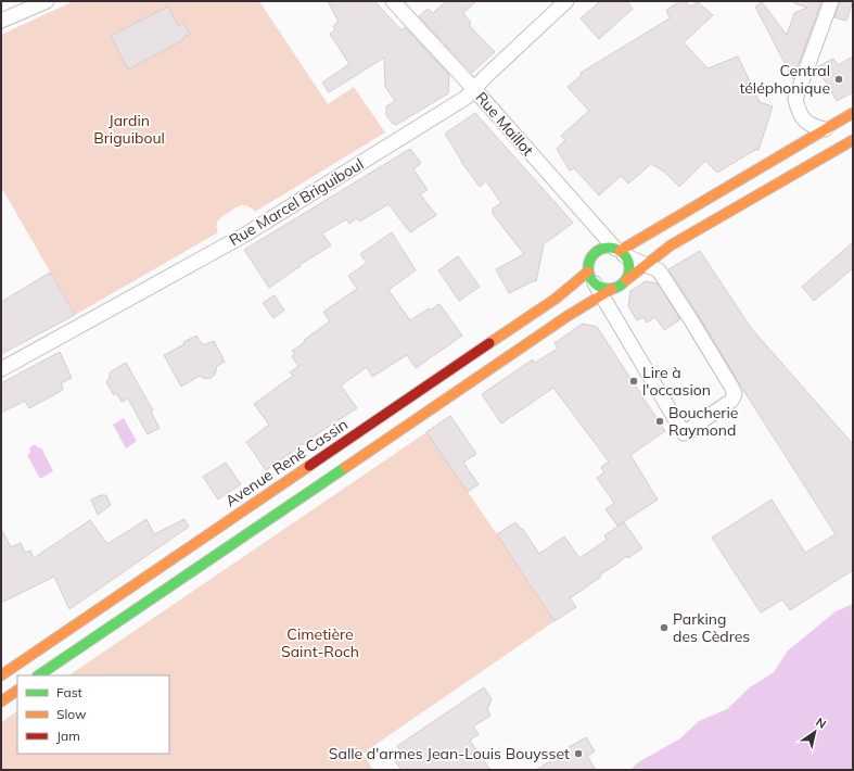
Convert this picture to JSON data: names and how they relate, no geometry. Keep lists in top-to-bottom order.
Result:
{
  "streets": {
    "main road": ["Avenue René Cassin"],
    "street": ["Rue Maillot", "Rue Marcel Briguiboul"]
  },
  "crossings": [
    ["Rue Maillot", "Rue Marcel Briguiboul"],
    ["Rue Maillot", "Avenue René Cassin"]
  ],
  "parks": ["Jardin Briguiboul", "Cimetière Saint-Roch"],
  "places": [
    "Central téléphonique",
    "Lire à l'occasion",
    "Boucherie Raymond",
    "Parking des Cèdres",
    "Salle d'armes Jean-Louis Bouysset"
  ],
  "legend": ["Fast", "Slow", "Jam"],
  "north": "top right"
}
